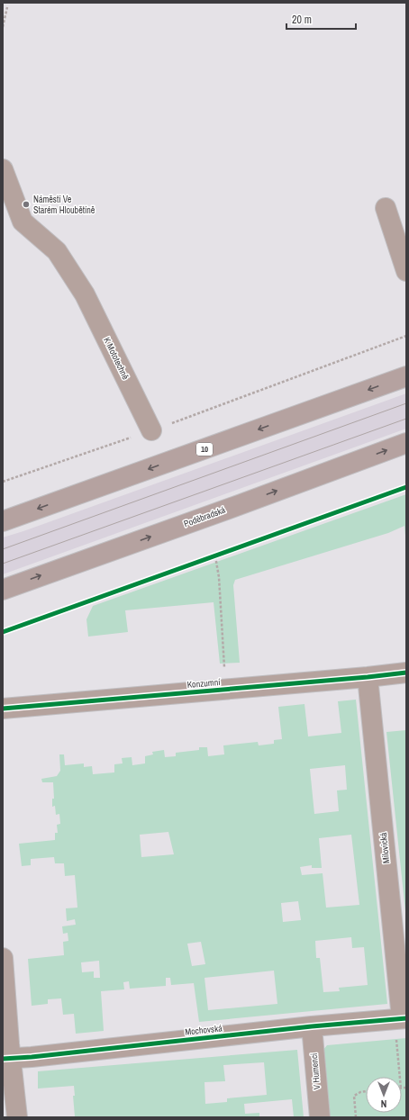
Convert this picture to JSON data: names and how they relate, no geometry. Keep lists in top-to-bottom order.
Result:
{
  "streets": {
    "main road": ["10", "Poděbradská"],
    "street": [
      "K Mototechně",
      "Konzumní",
      "Milovická",
      "Mochovská",
      "V Humenci"
    ]
  },
  "crossings": [
    ["Konzumní", "Milovická"],
    ["Milovická", "Mochovská"],
    ["Mochovská", "V Humenci"]
  ],
  "places": ["Náměstí Ve Starém Hloubětíně"],
  "scale_bar": "20 m",
  "north": "bottom"
}
